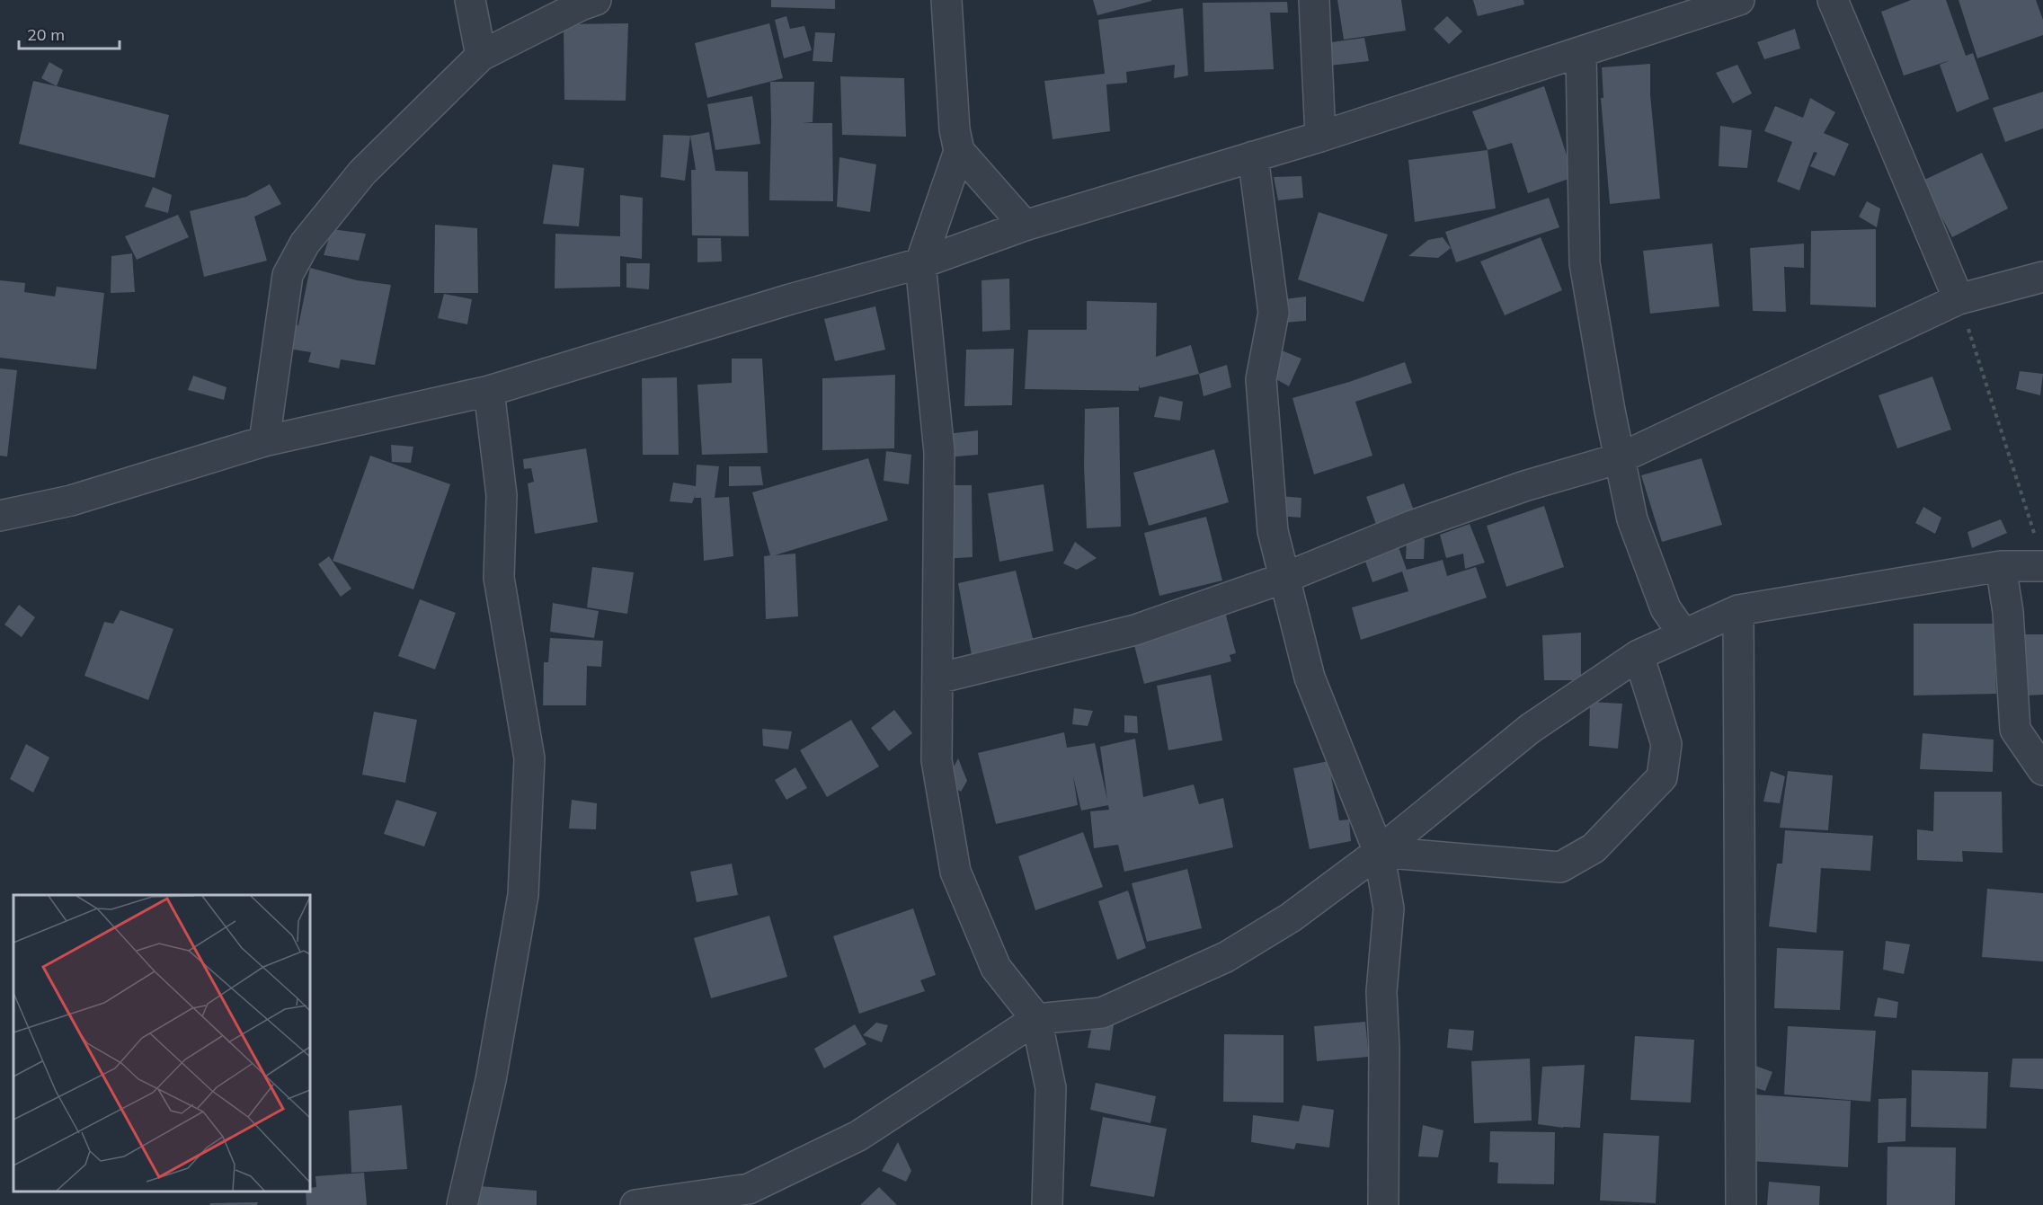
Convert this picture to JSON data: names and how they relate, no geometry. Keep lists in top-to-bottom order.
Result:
{
  "scale_bar": "20 m"
}
